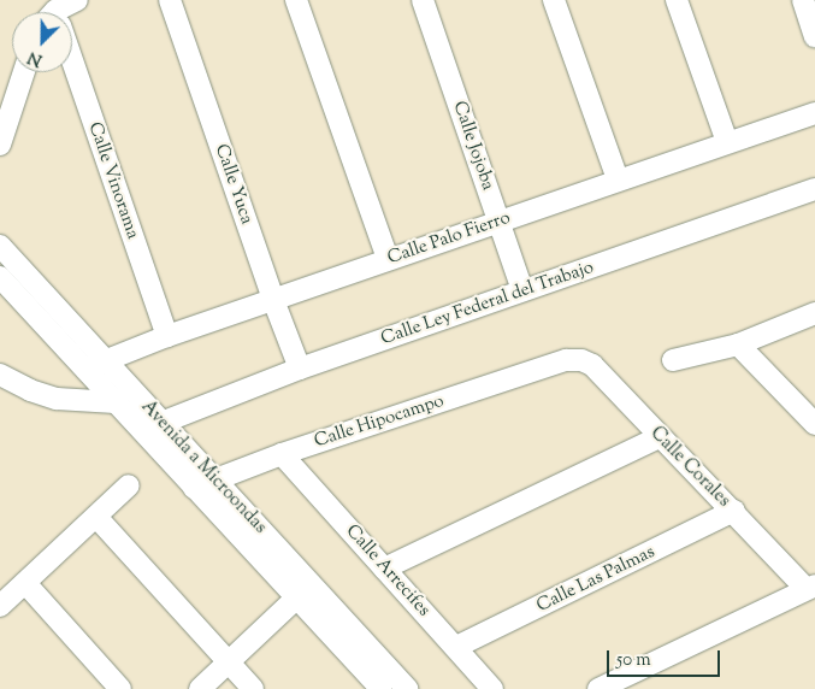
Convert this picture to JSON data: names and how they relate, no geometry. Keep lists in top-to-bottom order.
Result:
{
  "streets": {
    "street": [
      "Calle Jojoba",
      "Calle Vinorama",
      "Calle Yuca",
      "Calle Palo Fierro",
      "Calle Ley Federal del Trabajo",
      "Calle Hipocampo",
      "Avenida a Microondas",
      "Calle Corales",
      "Calle Arrecifes",
      "Calle Las Palmas"
    ]
  },
  "crossings": [
    ["Calle Jojoba", "Calle Palo Fierro"],
    ["Calle Jojoba", "Calle Ley Federal del Trabajo"],
    ["Calle Vinorama", "Calle Palo Fierro"],
    ["Calle Yuca", "Calle Palo Fierro"],
    ["Calle Yuca", "Calle Ley Federal del Trabajo"],
    ["Calle Palo Fierro", "Avenida a Microondas"],
    ["Calle Ley Federal del Trabajo", "Avenida a Microondas"],
    ["Calle Hipocampo", "Avenida a Microondas"],
    ["Calle Hipocampo", "Calle Corales"],
    ["Calle Hipocampo", "Calle Arrecifes"],
    ["Calle Corales", "Calle Las Palmas"],
    ["Calle Arrecifes", "Calle Las Palmas"]
  ],
  "scale_bar": "50 m",
  "north": "bottom left"
}
